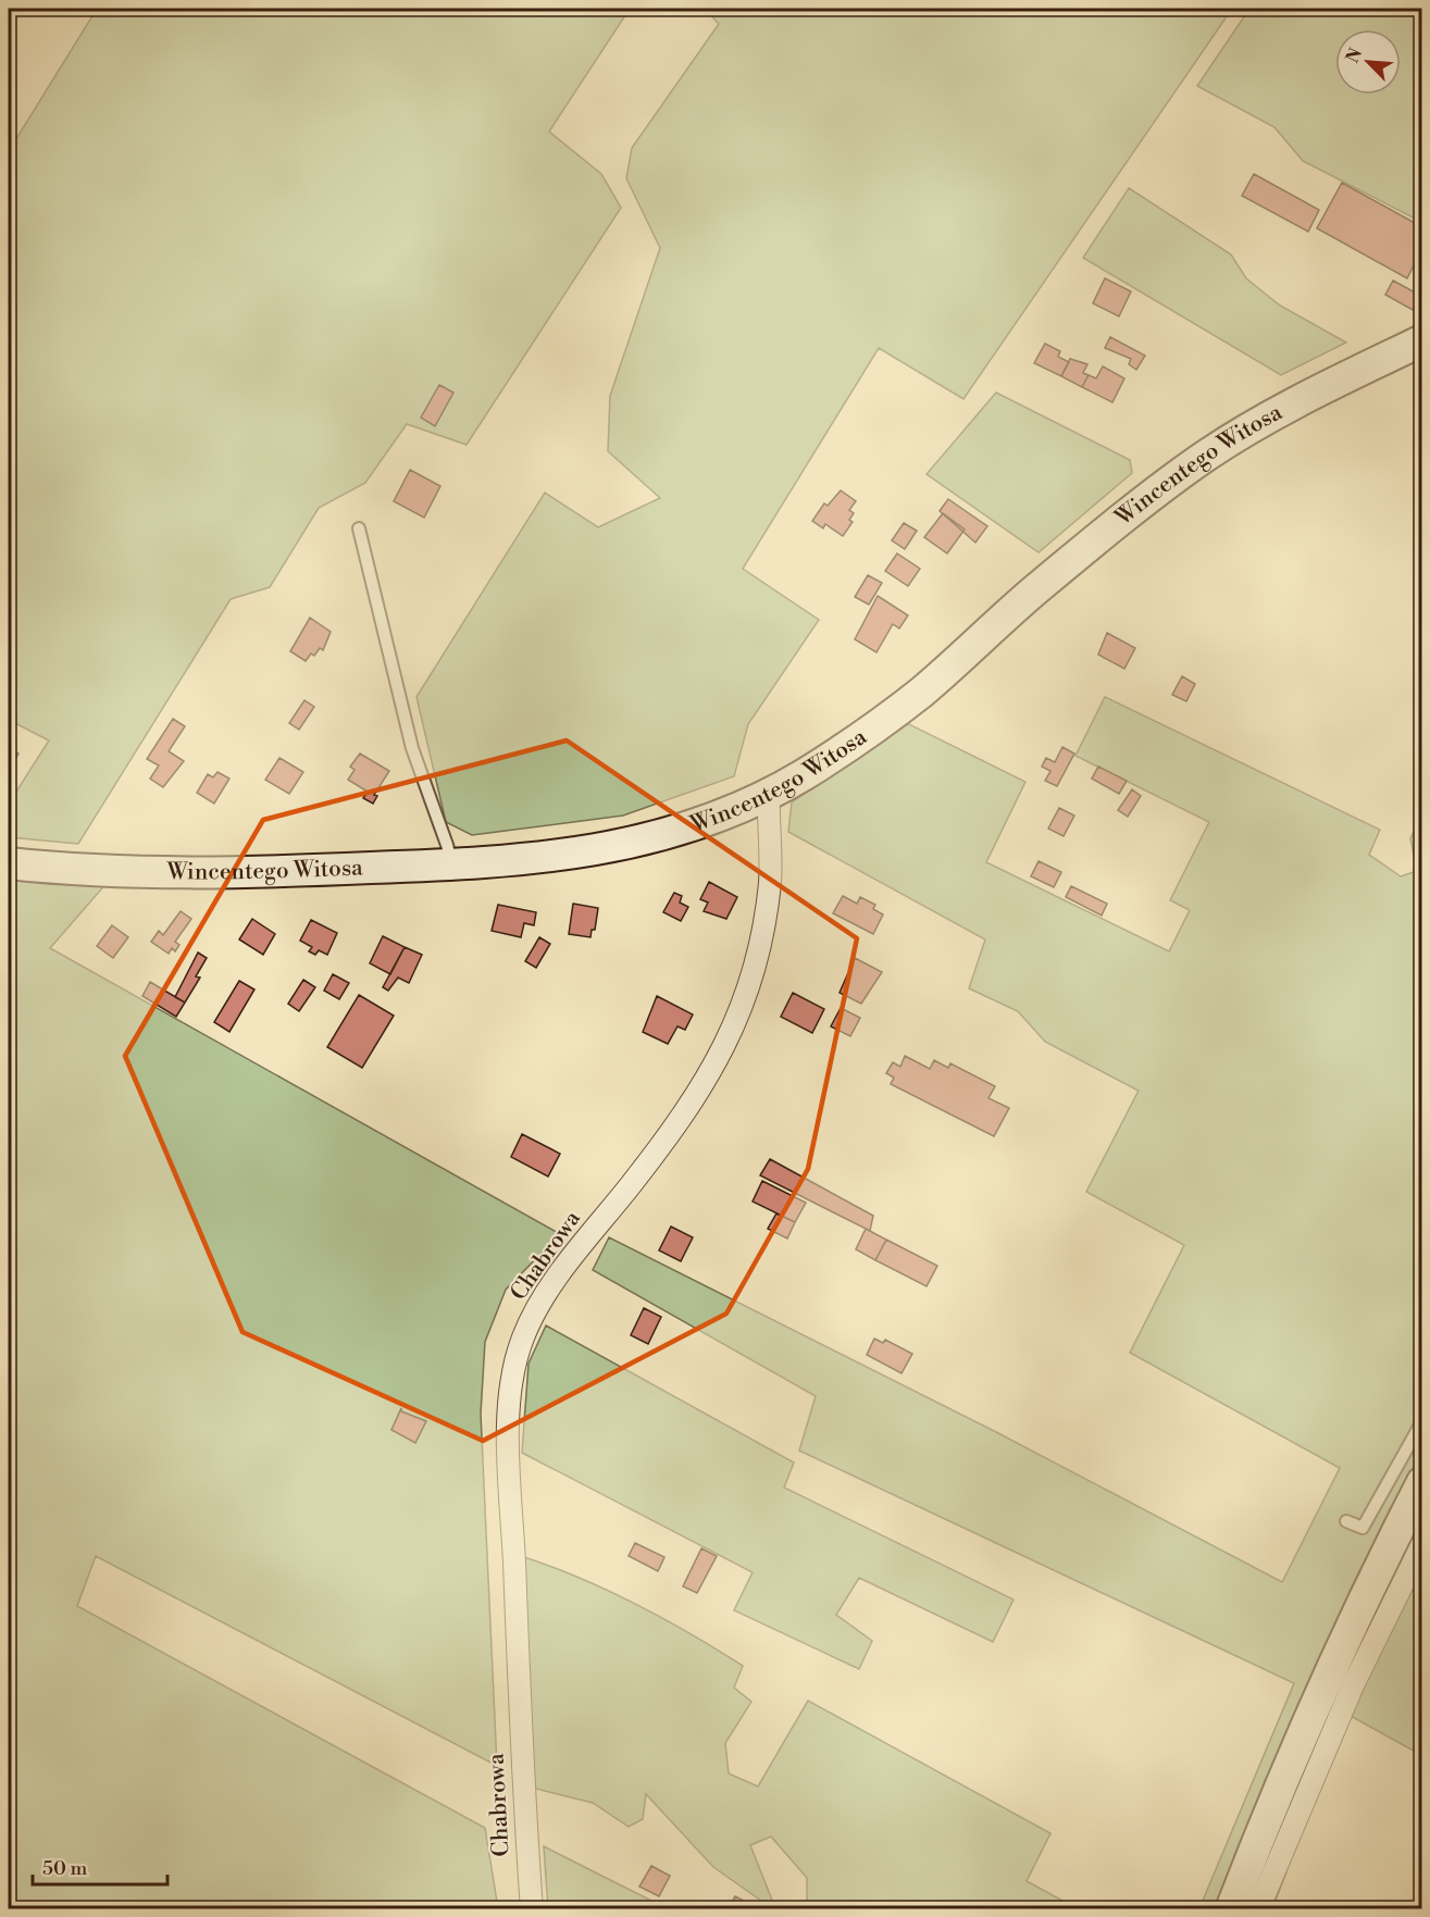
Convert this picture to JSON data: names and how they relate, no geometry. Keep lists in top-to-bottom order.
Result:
{
  "streets": {
    "main road": ["Wincentego Witosa"],
    "street": ["Chabrowa"]
  },
  "crossings": [
    ["Wincentego Witosa", "Chabrowa"]
  ],
  "scale_bar": "50 m",
  "north": "top left"
}
